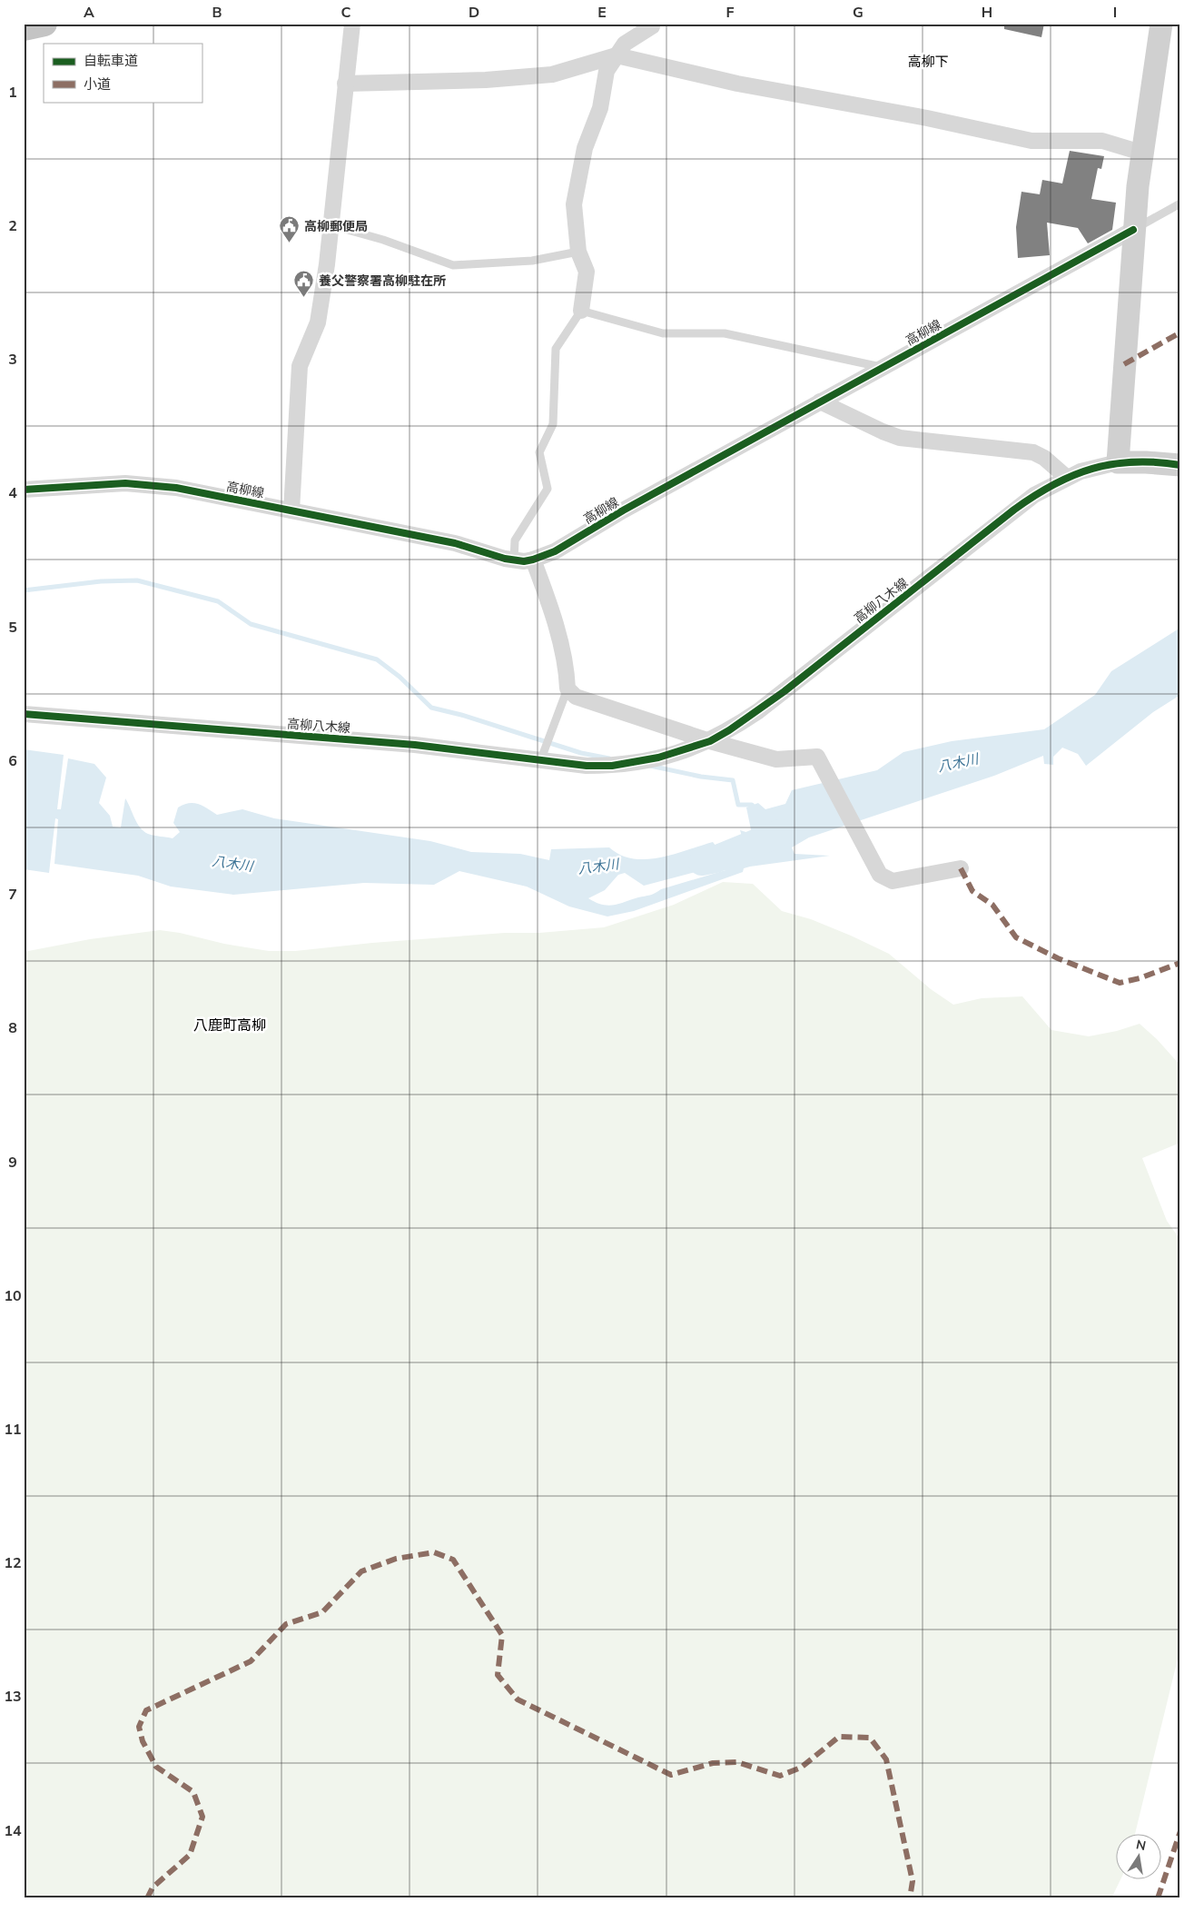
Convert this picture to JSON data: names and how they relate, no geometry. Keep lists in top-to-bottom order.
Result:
{
  "streets": {
    "street": ["高柳線", "高柳八木線"]
  },
  "districts": ["高柳下", "八鹿町高柳"],
  "water": ["八木川"],
  "places": {
    "public building": ["高柳郵便局", "養父警察署高柳駐在所"]
  },
  "legend": ["自転車道", "小道"],
  "north": "top",
  "grid": {
    "columns": [
      "A",
      "B",
      "C",
      "D",
      "E",
      "F",
      "G",
      "H",
      "I"
    ],
    "rows": [
      "1",
      "2",
      "3",
      "4",
      "5",
      "6",
      "7",
      "8",
      "9",
      "10",
      "11",
      "12",
      "13",
      "14"
    ]
  }
}
